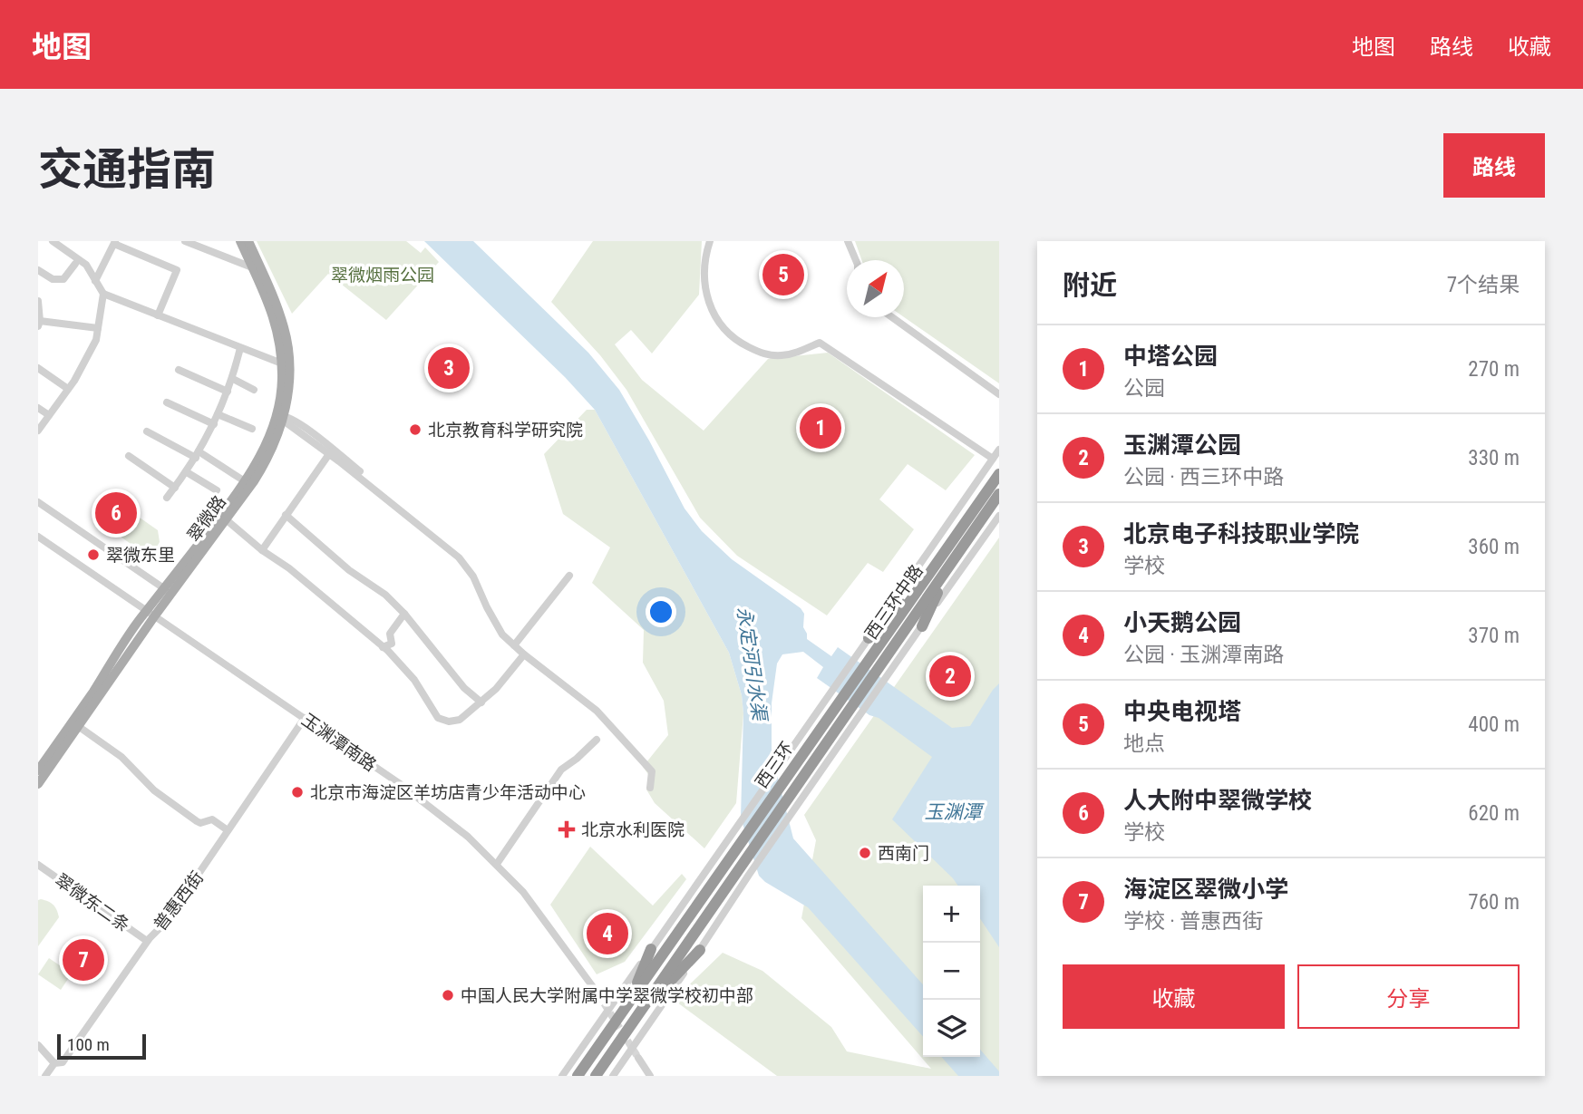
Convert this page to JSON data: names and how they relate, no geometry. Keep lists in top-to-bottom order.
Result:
{
  "streets": {
    "highway": ["西三环"],
    "main road": ["翠微路"],
    "street": [
      "西三环中路",
      "玉渊潭南路",
      "普惠西街",
      "翠微东二条"
    ]
  },
  "crossings": [
    ["翠微路", "玉渊潭南路"],
    ["西三环中路", "西三环"],
    ["玉渊潭南路", "普惠西街"],
    ["普惠西街", "翠微东二条"]
  ],
  "water": ["永定河引水渠", "玉渊潭"],
  "parks": ["翠微烟雨公园"],
  "places": {
    "other": [
      "北京教育科学研究院",
      "翠微东里",
      "北京市海淀区羊坊店青少年活动中心",
      "西南门",
      "中国人民大学附属中学翠微学校初中部"
    ],
    "health": ["北京水利医院"]
  },
  "scale_bar": "100 m",
  "north": "top right",
  "page": {
    "header": "地图",
    "nav": ["地图", "路线", "收藏"],
    "title": "交通指南",
    "buttons": [
      "路线",
      ["收藏", "分享"]
    ],
    "heading": ["附近", "7个结果"],
    "pins": [
      "5",
      "3",
      "1",
      "6",
      "2",
      "4",
      "7"
    ],
    "list": [
      {
        "mark": "1",
        "name": "中塔公园",
        "note": "公园",
        "value": "270 m"
      },
      {
        "mark": "2",
        "name": "玉渊潭公园",
        "note": "公园 · 西三环中路",
        "value": "330 m"
      },
      {
        "mark": "3",
        "name": "北京电子科技职业学院",
        "note": "学校",
        "value": "360 m"
      },
      {
        "mark": "4",
        "name": "小天鹅公园",
        "note": "公园 · 玉渊潭南路",
        "value": "370 m"
      },
      {
        "mark": "5",
        "name": "中央电视塔",
        "note": "地点",
        "value": "400 m"
      },
      {
        "mark": "6",
        "name": "人大附中翠微学校",
        "note": "学校",
        "value": "620 m"
      },
      {
        "mark": "7",
        "name": "海淀区翠微小学",
        "note": "学校 · 普惠西街",
        "value": "760 m"
      }
    ],
    "map_buttons": ["+", "−"],
    "scale": "100 m"
  }
}
